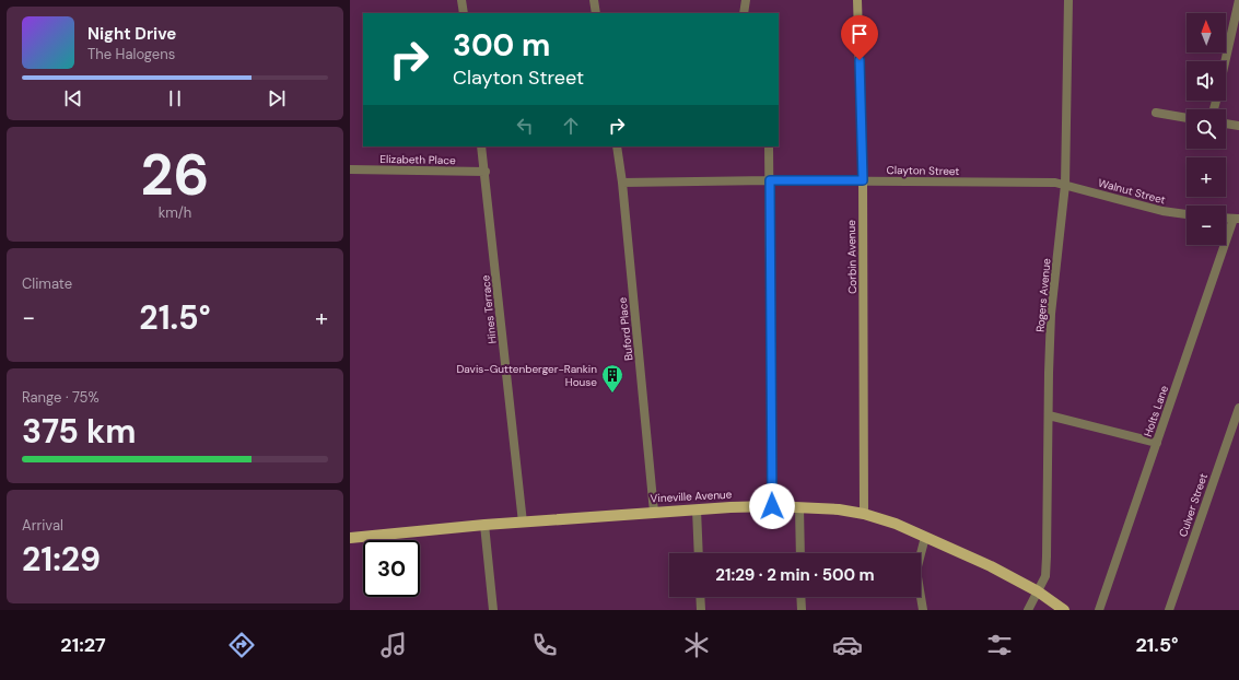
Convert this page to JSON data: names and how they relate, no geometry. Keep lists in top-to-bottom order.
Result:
{
  "streets": {
    "main road": ["Vineville Avenue"],
    "street": [
      "Elizabeth Place",
      "Clayton Street",
      "Walnut Street",
      "Corbin Avenue",
      "Rogers Avenue",
      "Hines Terrace",
      "Buford Place",
      "Holts Lane",
      "Culver Street"
    ]
  },
  "crossings": [
    ["Elizabeth Place", "Hines Terrace"],
    ["Clayton Street", "Walnut Street"],
    ["Clayton Street", "Corbin Avenue"],
    ["Clayton Street", "Rogers Avenue"],
    ["Clayton Street", "Buford Place"],
    ["Walnut Street", "Rogers Avenue"],
    ["Corbin Avenue", "Vineville Avenue"],
    ["Rogers Avenue", "Vineville Avenue"],
    ["Hines Terrace", "Vineville Avenue"],
    ["Buford Place", "Vineville Avenue"]
  ],
  "places": {
    "building": ["Davis-Guttenberger-Rankin House"]
  },
  "north": "top",
  "page": {
    "map_buttons": ["+", "−"],
    "turn": ["300 m", "Clayton Street"],
    "song": ["Night Drive", "The Halogens"],
    "tile": [
      ["26", "km/h"],
      "Climate",
      ["Range · 75%", "375 km"],
      ["Arrival", "21:29"]
    ],
    "heat": ["−", "21.5°", "+"],
    "limit": "30",
    "trip": "21:29 · 2 min · 500 m",
    "tabs": ["21:27", "21.5°"]
  }
}
